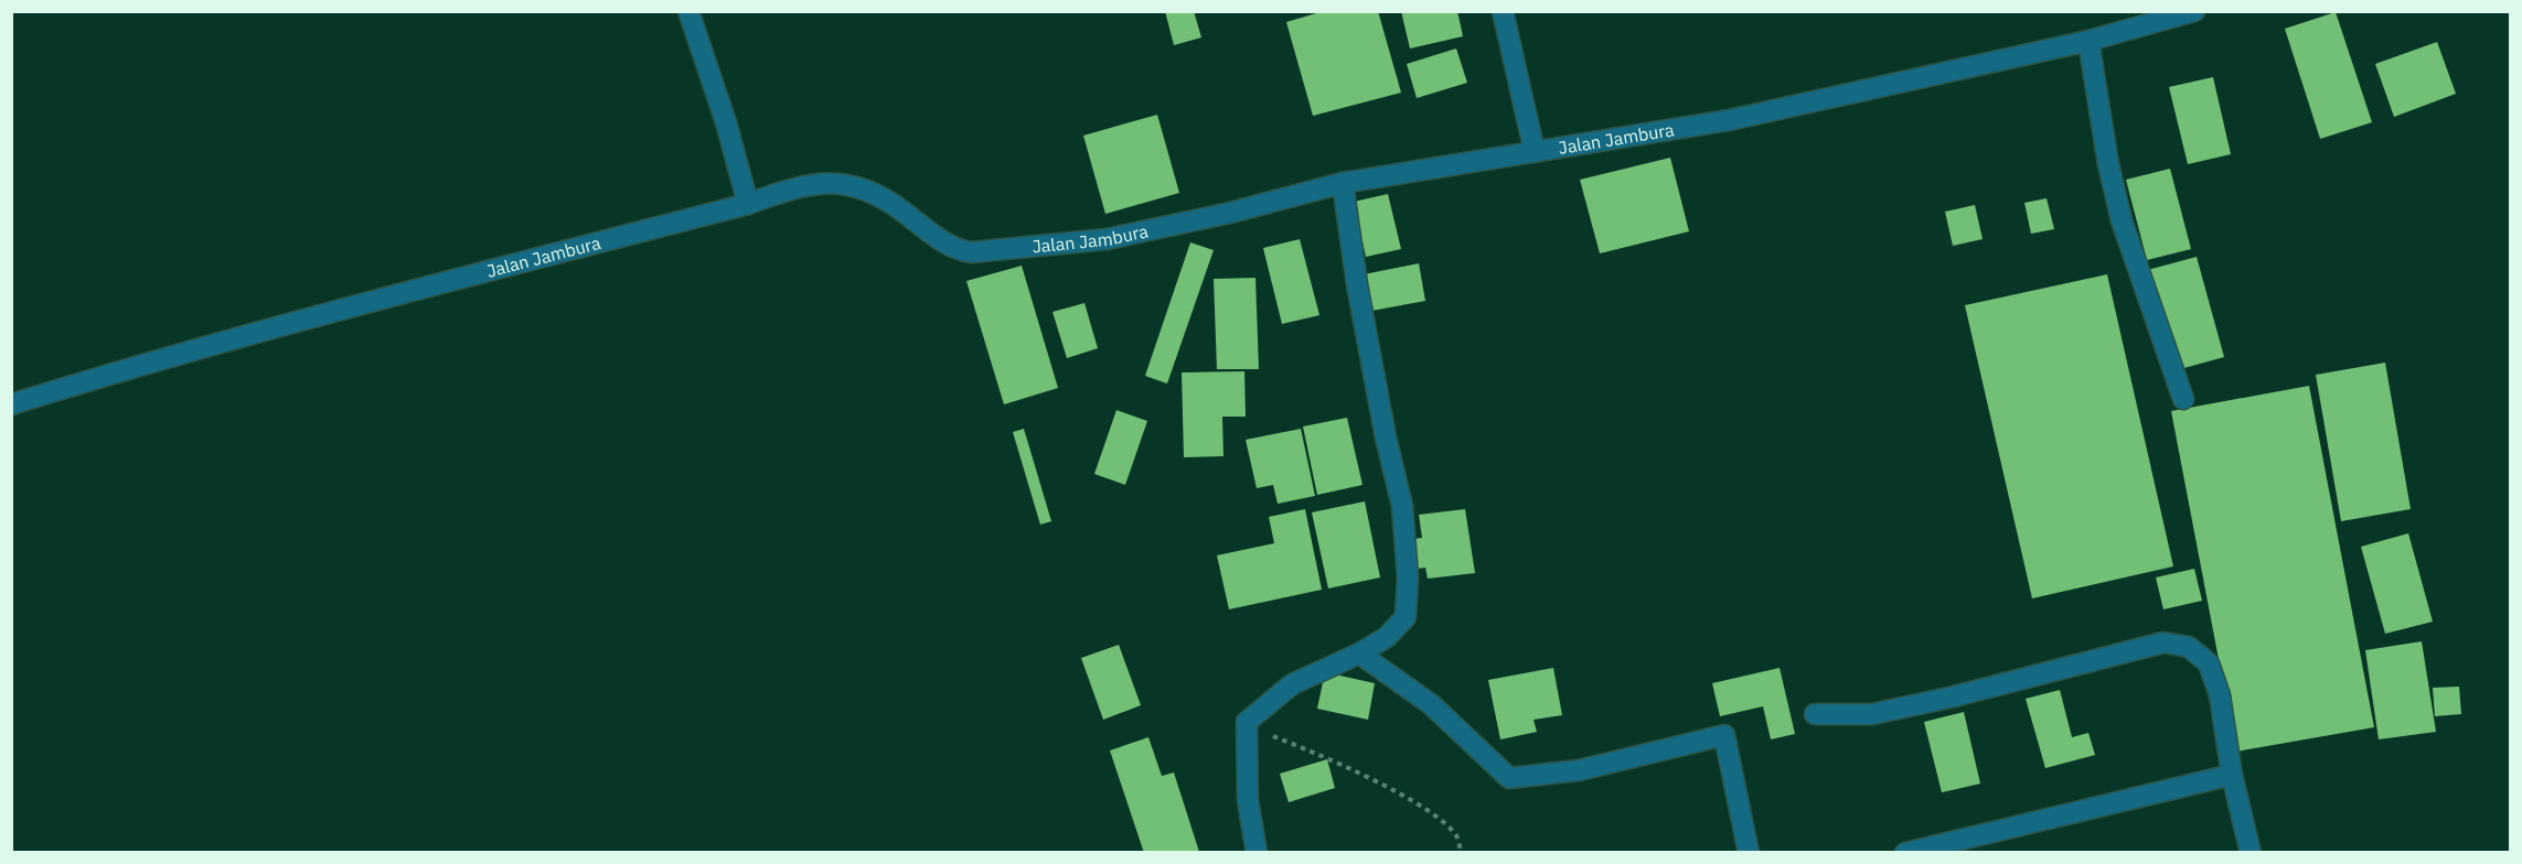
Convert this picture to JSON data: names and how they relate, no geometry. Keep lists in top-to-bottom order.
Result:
{
  "streets": {
    "street": ["Jalan Jambura"]
  }
}
